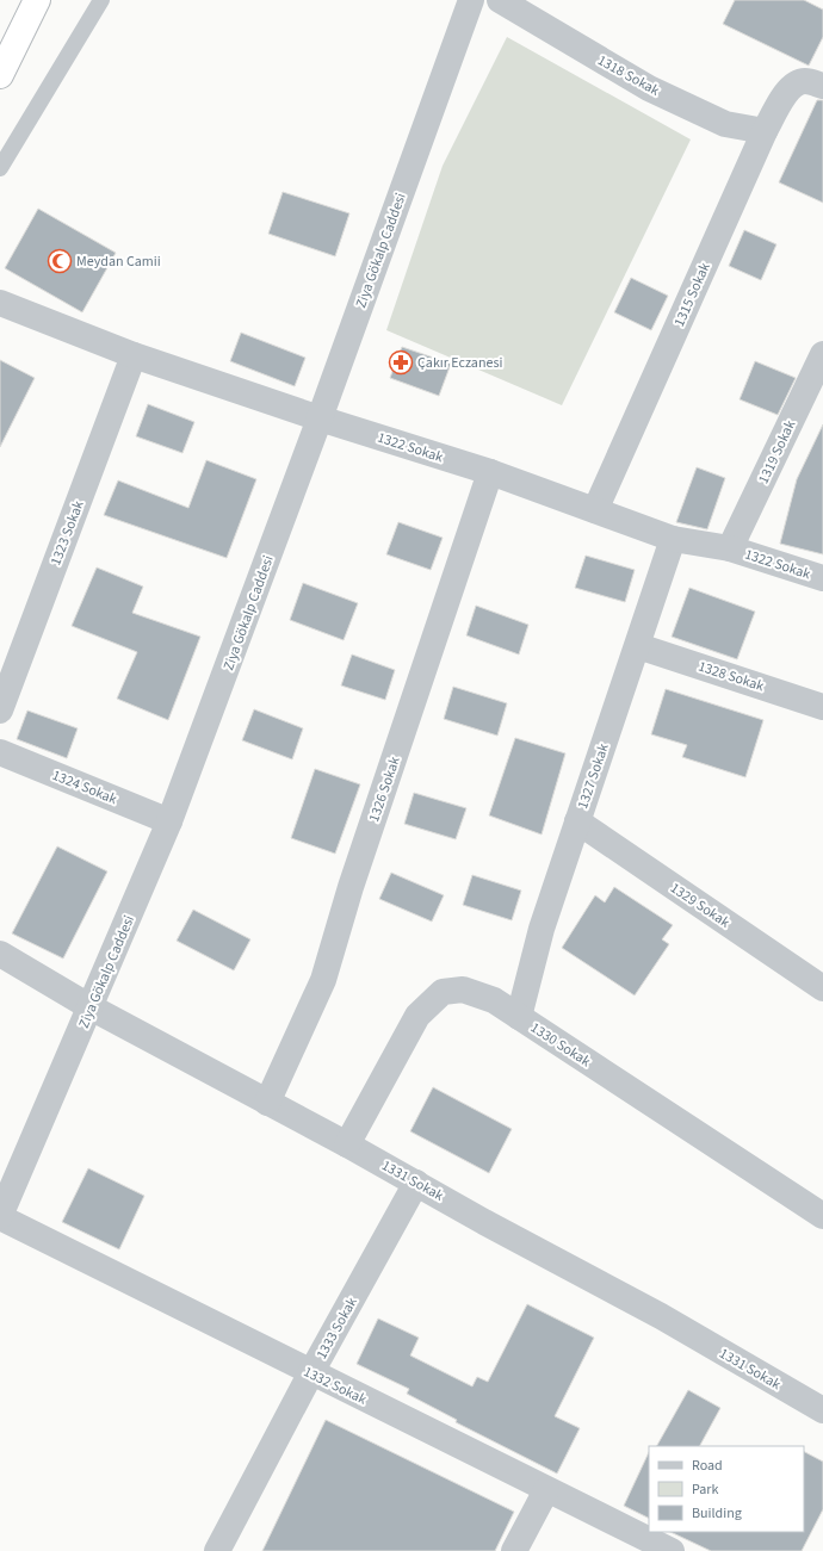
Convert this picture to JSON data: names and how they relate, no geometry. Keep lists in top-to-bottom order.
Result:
{
  "streets": {
    "street": [
      "1318 Sokak",
      "Ziya Gökalp Caddesi",
      "1315 Sokak",
      "1322 Sokak",
      "1319 Sokak",
      "1323 Sokak",
      "1328 Sokak",
      "1327 Sokak",
      "1324 Sokak",
      "1326 Sokak",
      "1329 Sokak",
      "1330 Sokak",
      "1331 Sokak",
      "1333 Sokak",
      "1332 Sokak"
    ]
  },
  "crossings": [
    ["1318 Sokak", "1315 Sokak"],
    ["Ziya Gökalp Caddesi", "1322 Sokak"],
    ["Ziya Gökalp Caddesi", "1324 Sokak"],
    ["Ziya Gökalp Caddesi", "1331 Sokak"],
    ["Ziya Gökalp Caddesi", "1332 Sokak"],
    ["1315 Sokak", "1322 Sokak"],
    ["1322 Sokak", "1319 Sokak"],
    ["1322 Sokak", "1323 Sokak"],
    ["1322 Sokak", "1327 Sokak"],
    ["1322 Sokak", "1326 Sokak"],
    ["1328 Sokak", "1327 Sokak"],
    ["1327 Sokak", "1329 Sokak"],
    ["1327 Sokak", "1330 Sokak"],
    ["1326 Sokak", "1331 Sokak"],
    ["1330 Sokak", "1331 Sokak"],
    ["1331 Sokak", "1333 Sokak"],
    ["1333 Sokak", "1332 Sokak"]
  ],
  "places": {
    "mosque": ["Meydan Camii"],
    "pharmacy": ["Çakır Eczanesi"]
  },
  "legend": ["Road", "Park", "Building"]
}
